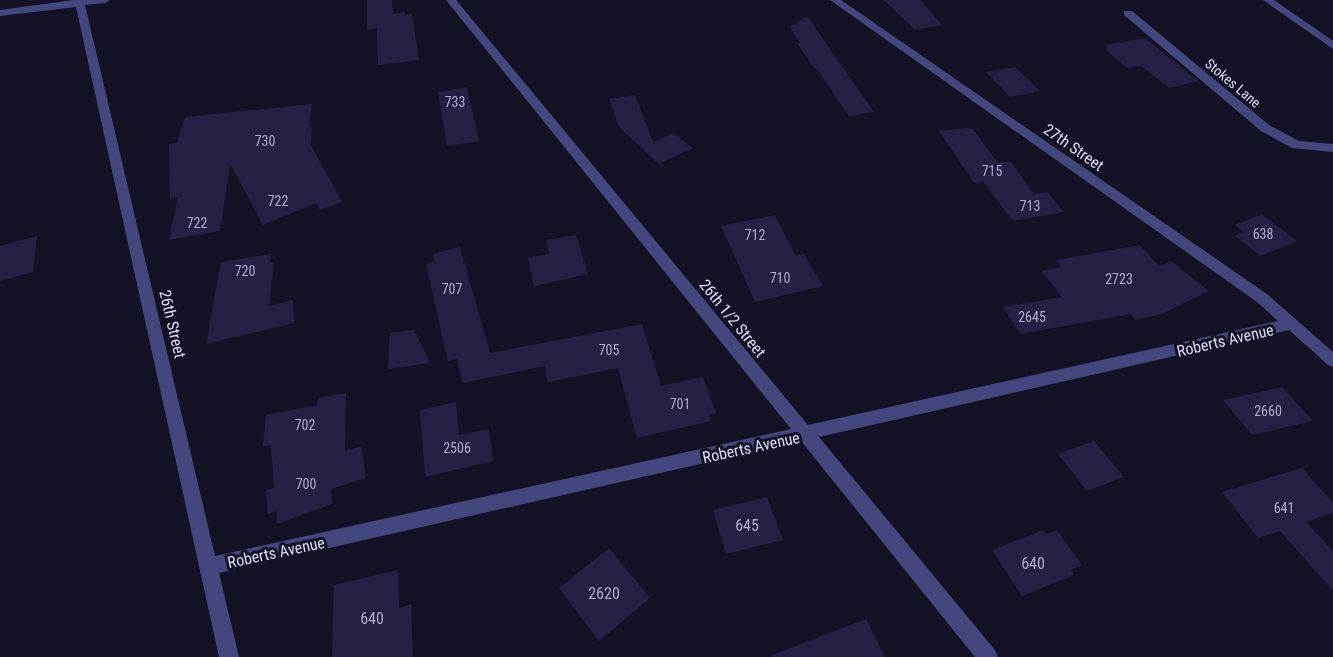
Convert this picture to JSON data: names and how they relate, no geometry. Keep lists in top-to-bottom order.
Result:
{
  "streets": {
    "street": [
      "Stokes Lane",
      "27th Street",
      "26th 1/2 Street",
      "26th Street",
      "Roberts Avenue"
    ]
  },
  "crossings": [
    ["27th Street", "Roberts Avenue"],
    ["26th 1/2 Street", "Roberts Avenue"],
    ["26th Street", "Roberts Avenue"]
  ],
  "house_numbers": [
    "733",
    "730",
    "715",
    "722",
    "713",
    "722",
    "638",
    "712",
    "720",
    "710",
    "2723",
    "707",
    "2645",
    "705",
    "701",
    "2660",
    "702",
    "2506",
    "700",
    "641",
    "645",
    "640",
    "2620",
    "640"
  ]
}
